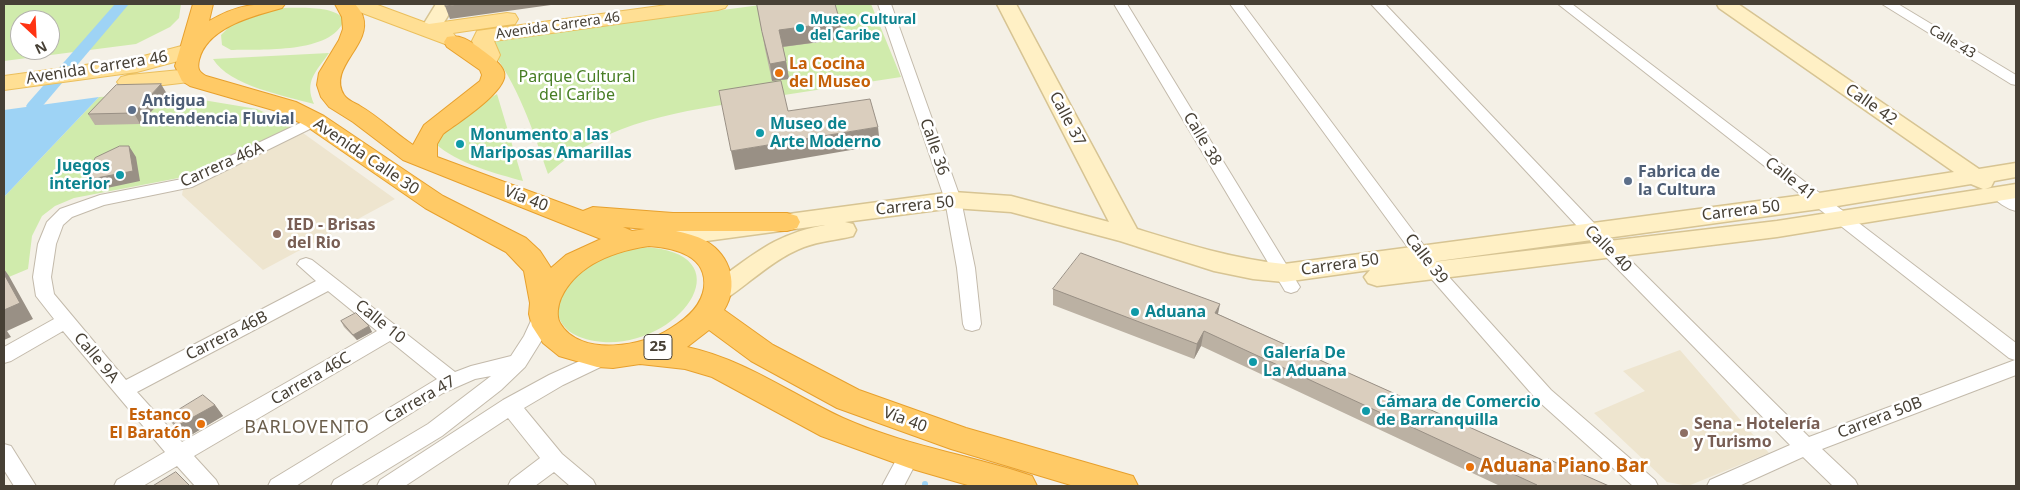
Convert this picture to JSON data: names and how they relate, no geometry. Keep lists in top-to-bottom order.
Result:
{
  "streets": {
    "highway": ["Avenida Calle 30", "Vía 40", "25"],
    "main road": ["Avenida Carrera 46"],
    "street": [
      "Calle 43",
      "Calle 42",
      "Calle 37",
      "Calle 38",
      "Calle 36",
      "Carrera 46A",
      "Calle 41",
      "Carrera 50",
      "Calle 40",
      "Calle 39",
      "Calle 10",
      "Carrera 46B",
      "Calle 9A",
      "Carrera 46C",
      "Carrera 47",
      "Carrera 50B"
    ]
  },
  "crossings": [
    ["Avenida Carrera 46", "Avenida Calle 30"],
    ["Calle 42", "Carrera 50"],
    ["Calle 37", "Carrera 50"],
    ["Calle 38", "Carrera 50"],
    ["Calle 36", "Carrera 50"],
    ["Avenida Calle 30", "Carrera 46A"],
    ["Avenida Calle 30", "Vía 40"],
    ["Avenida Calle 30", "Carrera 50"],
    ["Avenida Calle 30", "25"],
    ["Carrera 46A", "Calle 9A"],
    ["Calle 41", "Carrera 50"],
    ["Vía 40", "Carrera 50"],
    ["Vía 40", "25"],
    ["Carrera 50", "Calle 40"],
    ["Carrera 50", "Calle 39"],
    ["Carrera 50", "25"],
    ["Calle 40", "Carrera 50B"],
    ["Calle 10", "Carrera 46B"],
    ["Calle 10", "Carrera 46C"],
    ["Calle 10", "Carrera 47"],
    ["Carrera 46B", "Calle 9A"],
    ["Calle 9A", "Carrera 46C"]
  ],
  "districts": ["BARLOVENTO"],
  "parks": ["Parque Cultural del Caribe"],
  "places": [
    "Museo Cultural del Caribe",
    "La Cocina del Museo",
    "Antigua Intendencia Fluvial",
    "Museo de Arte Moderno",
    "Monumento a las Mariposas Amarillas",
    "Juegos interior",
    "Fabrica de la Cultura",
    "IED - Brisas del Rio",
    "Aduana",
    "Galería De La Aduana",
    "Cámara de Comercio de Barranquilla",
    "Estanco El Baratón",
    "Sena - Hotelería y Turismo",
    "Aduana Piano Bar"
  ],
  "north": "bottom right"
}
